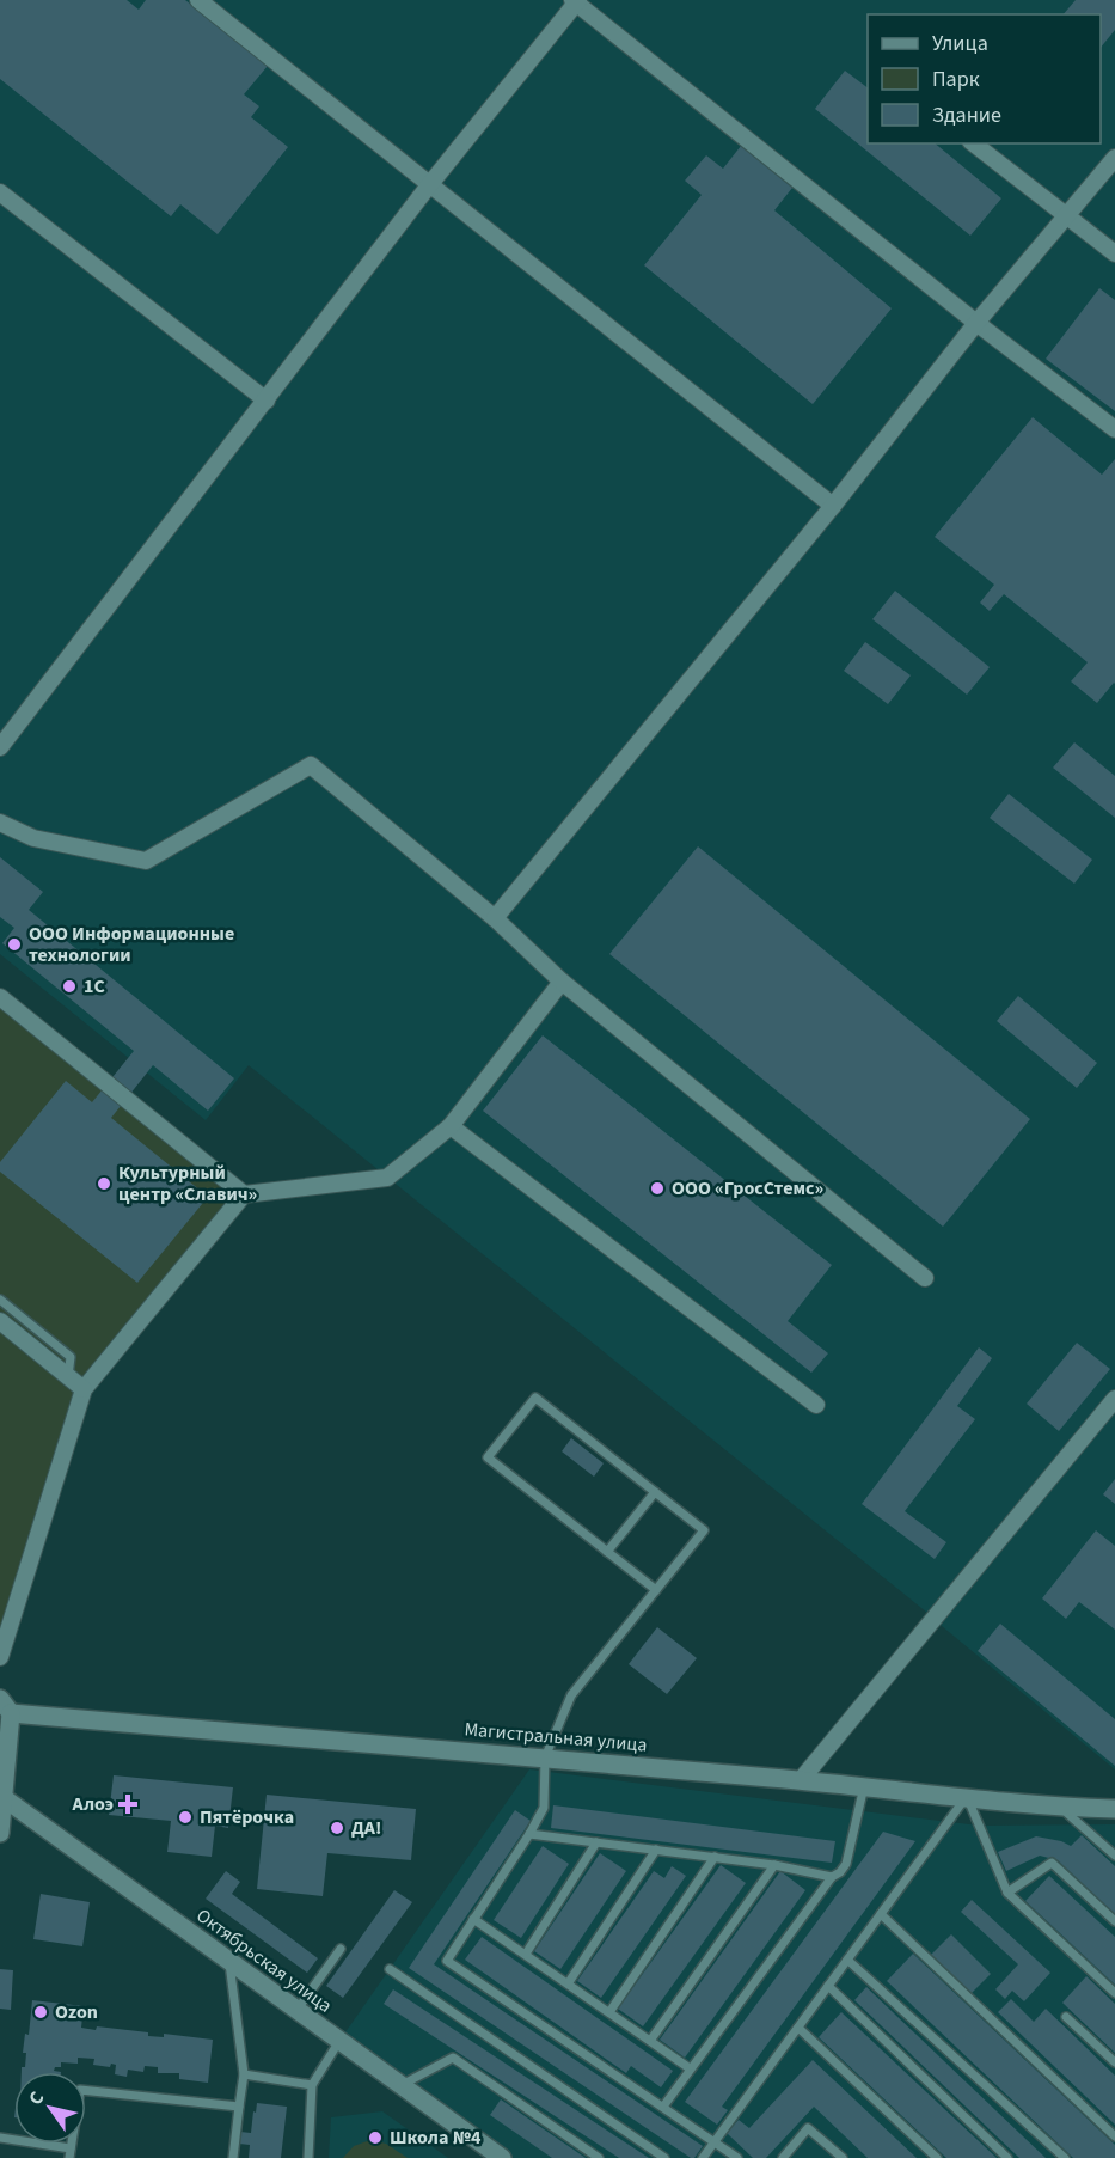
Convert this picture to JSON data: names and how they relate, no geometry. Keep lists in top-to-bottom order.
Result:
{
  "streets": {
    "main road": ["Магистральная улица", "Октябрьская улица"]
  },
  "places": {
    "other": [
      "ООО Информационные технологии",
      "1С",
      "Культурный центр «Славич»",
      "ООО «ГросСтемс»",
      "Пятёрочка",
      "ДА!",
      "Ozon",
      "Школа №4"
    ],
    "health": ["Алоэ"]
  },
  "legend": ["Улица", "Парк", "Здание"],
  "north": "top left"
}
